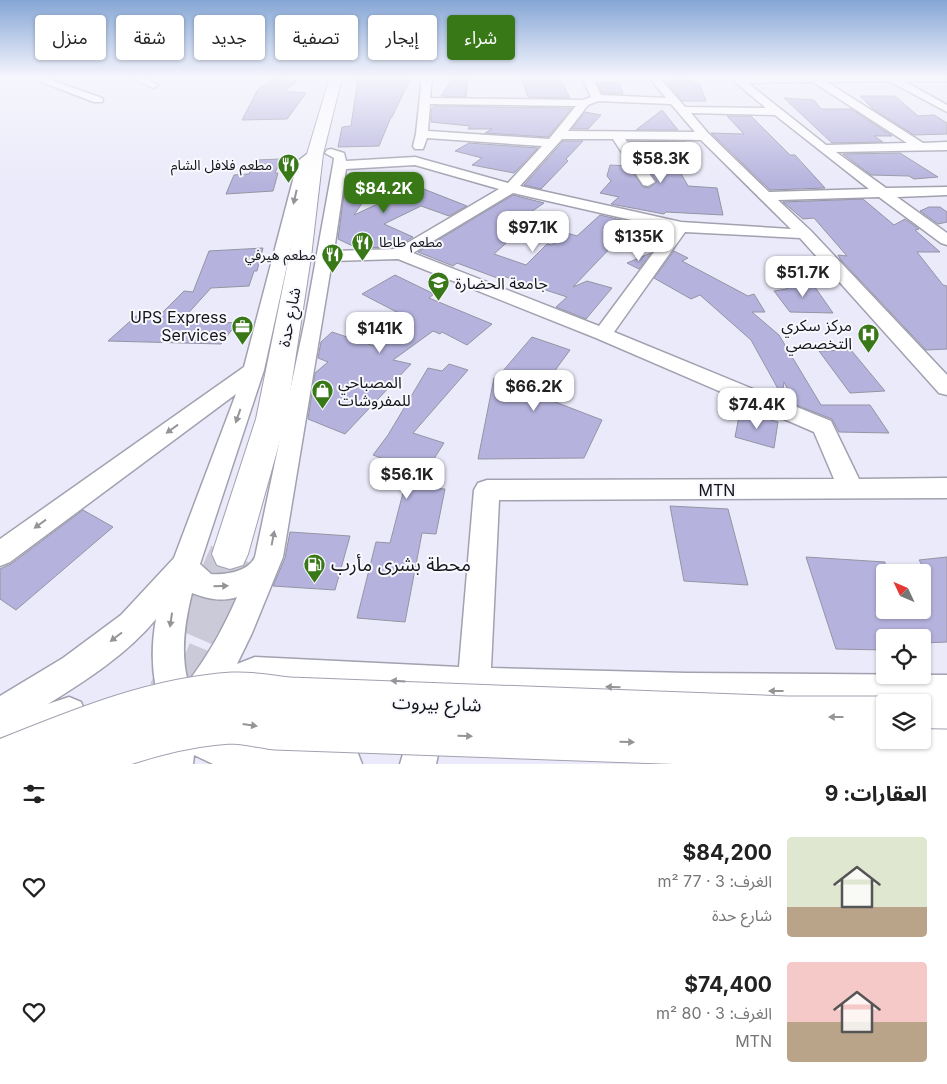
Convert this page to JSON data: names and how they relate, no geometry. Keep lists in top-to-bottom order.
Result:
{
  "streets": {
    "main road": ["شارع حدة", "شارع بيروت"],
    "street": ["MTN"]
  },
  "places": {
    "restaurant": ["مطعم فلافل الشام", "مطعم طاطا", "مطعم هيرفي"],
    "school or university": ["جامعة الحضارة"],
    "office": ["UPS Express Services"],
    "hospital": ["مركز سكري التخصصي"],
    "shop": ["المصباحي للمفروشات"],
    "fuel station": ["محطة بشرى مأرب"]
  },
  "north": "top left",
  "page": {
    "chip": [
      "شراء",
      "إيجار",
      "تصفية",
      "جديد",
      "شقة",
      "منزل"
    ],
    "price": [
      "$58.3K",
      "$84.2K",
      "$97.1K",
      "$135K",
      "$51.7K",
      "$141K",
      "$66.2K",
      "$74.4K",
      "$56.1K"
    ],
    "heading": "العقارات: 9",
    "list": [
      {
        "name": "$84,200",
        "note": "الغرف: 3 · 77 m² · شارع حدة"
      },
      {
        "name": "$74,400",
        "note": "الغرف: 3 · 80 m² · MTN"
      }
    ]
  }
}
